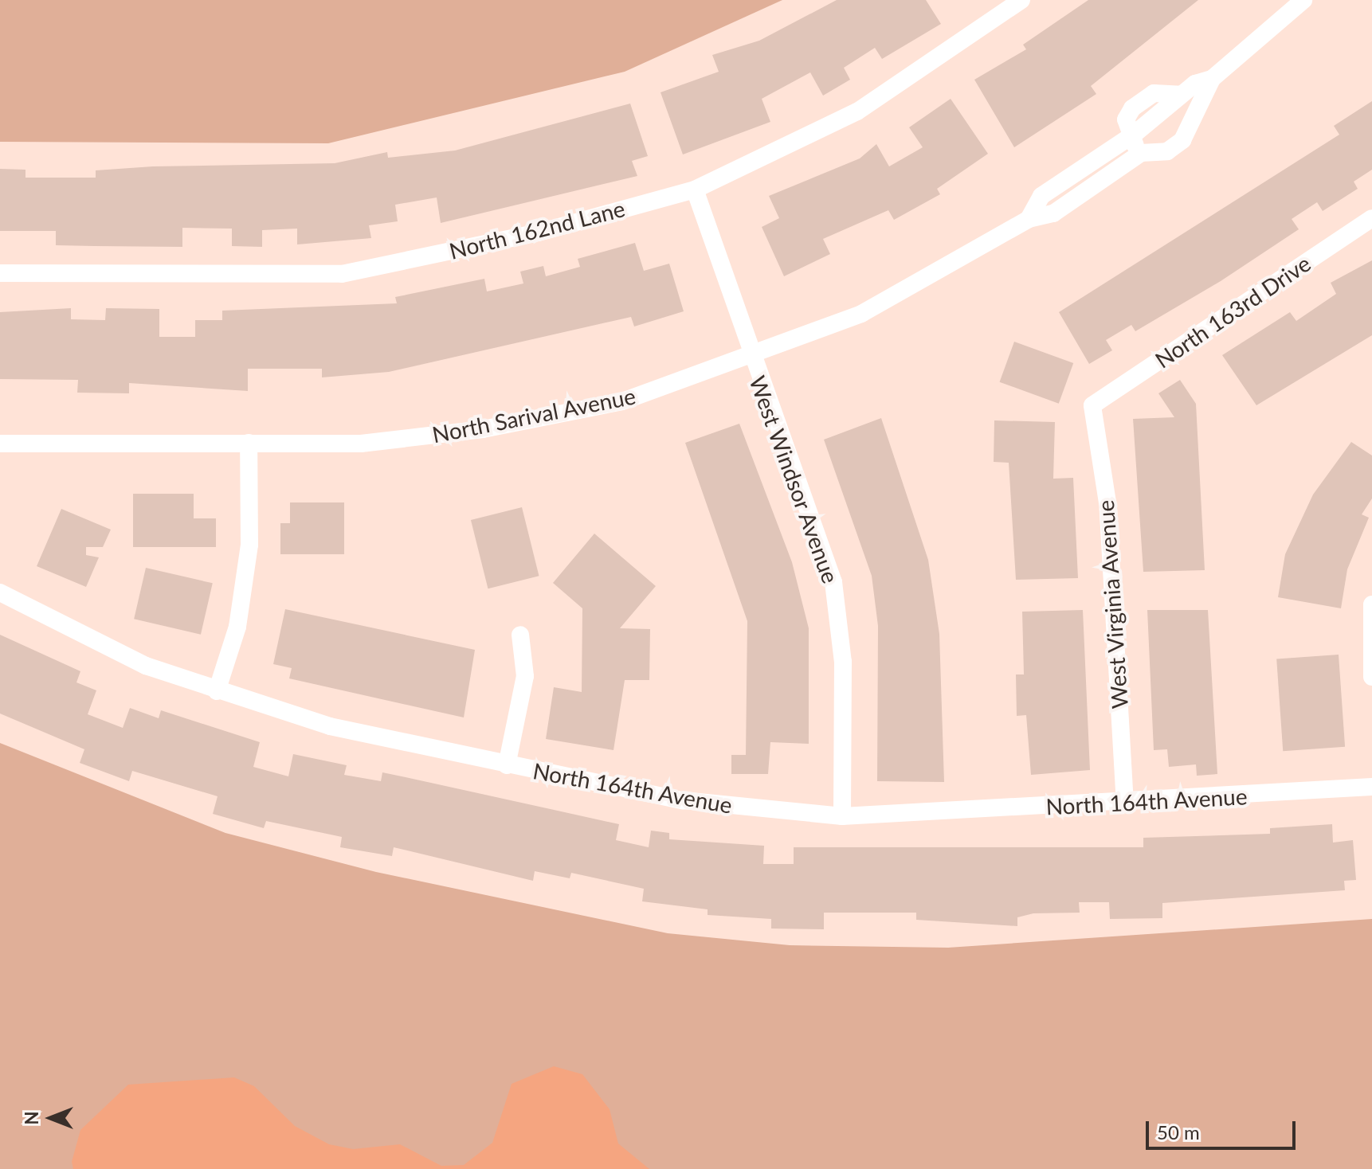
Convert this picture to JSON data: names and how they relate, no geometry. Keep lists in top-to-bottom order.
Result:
{
  "streets": {
    "street": [
      "North 162nd Lane",
      "North 163rd Drive",
      "North Sarival Avenue",
      "West Windsor Avenue",
      "West Virginia Avenue",
      "North 164th Avenue"
    ]
  },
  "crossings": [
    ["North 162nd Lane", "West Windsor Avenue"],
    ["North 163rd Drive", "West Virginia Avenue"],
    ["North Sarival Avenue", "West Windsor Avenue"],
    ["West Windsor Avenue", "North 164th Avenue"],
    ["West Virginia Avenue", "North 164th Avenue"]
  ],
  "scale_bar": "50 m",
  "north": "left"
}
